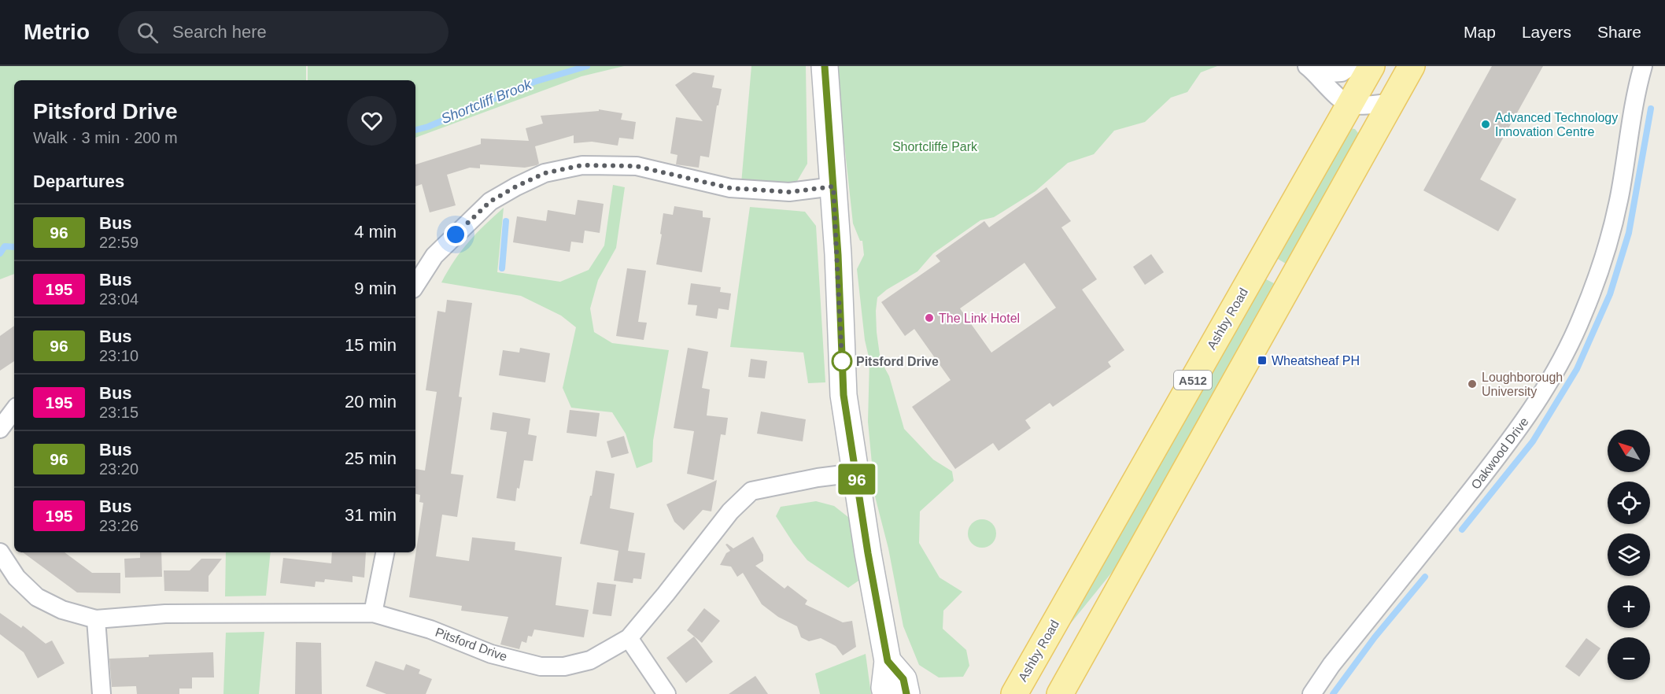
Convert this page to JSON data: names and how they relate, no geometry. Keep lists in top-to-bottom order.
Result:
{
  "streets": {
    "main road": ["Ashby Road", "A512"],
    "street": ["Oakwood Drive", "Pitsford Drive"]
  },
  "water": ["Shortcliff Brook"],
  "parks": ["Shortcliffe Park"],
  "places": {
    "other": [
      "Advanced Technology Innovation Centre",
      "The Link Hotel",
      "Pitsford Drive",
      "Loughborough University"
    ],
    "transit": ["Wheatsheaf PH"]
  },
  "lines": ["bus line 96"],
  "north": "top left",
  "page": {
    "header": "Metrio",
    "search": "Search here",
    "nav": ["Map", "Layers", "Share"],
    "on_map": "96",
    "heading": [
      ["Pitsford Drive", "Walk · 3 min · 200 m"],
      "Departures"
    ],
    "list": [
      {
        "mark": "96",
        "name": "Bus",
        "note": "22:59",
        "value": "4 min"
      },
      {
        "mark": "195",
        "name": "Bus",
        "note": "23:04",
        "value": "9 min"
      },
      {
        "mark": "96",
        "name": "Bus",
        "note": "23:10",
        "value": "15 min"
      },
      {
        "mark": "195",
        "name": "Bus",
        "note": "23:15",
        "value": "20 min"
      },
      {
        "mark": "96",
        "name": "Bus",
        "note": "23:20",
        "value": "25 min"
      },
      {
        "mark": "195",
        "name": "Bus",
        "note": "23:26",
        "value": "31 min"
      }
    ],
    "map_buttons": ["+", "−"]
  }
}
